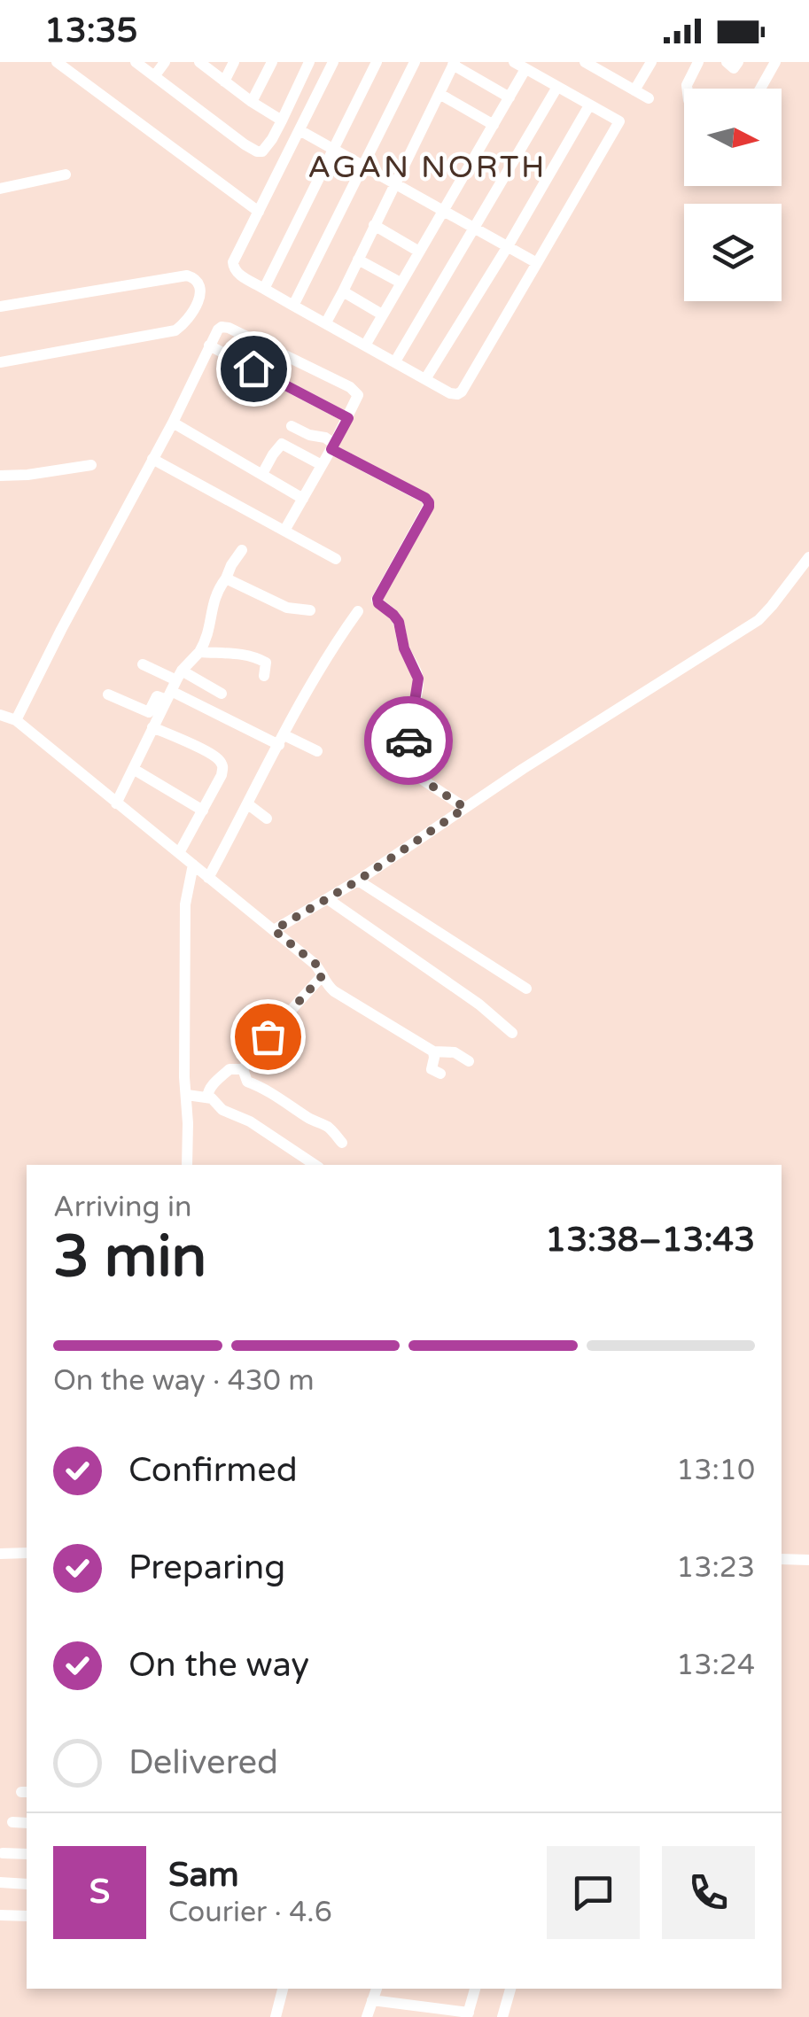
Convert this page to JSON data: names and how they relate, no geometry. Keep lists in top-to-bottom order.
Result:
{
  "districts": ["AGAN NORTH"],
  "north": "right",
  "page": {
    "status": "13:35",
    "heading": ["3 min", "Arriving in", "13:38–13:43"],
    "panel": ["Sam", "Courier · 4.6"],
    "bar": "On the way · 430 m",
    "list": [
      ["Confirmed", "13:10"],
      ["Preparing", "13:23"],
      ["On the way", "13:24"],
      "Delivered"
    ],
    "round": "S"
  }
}
